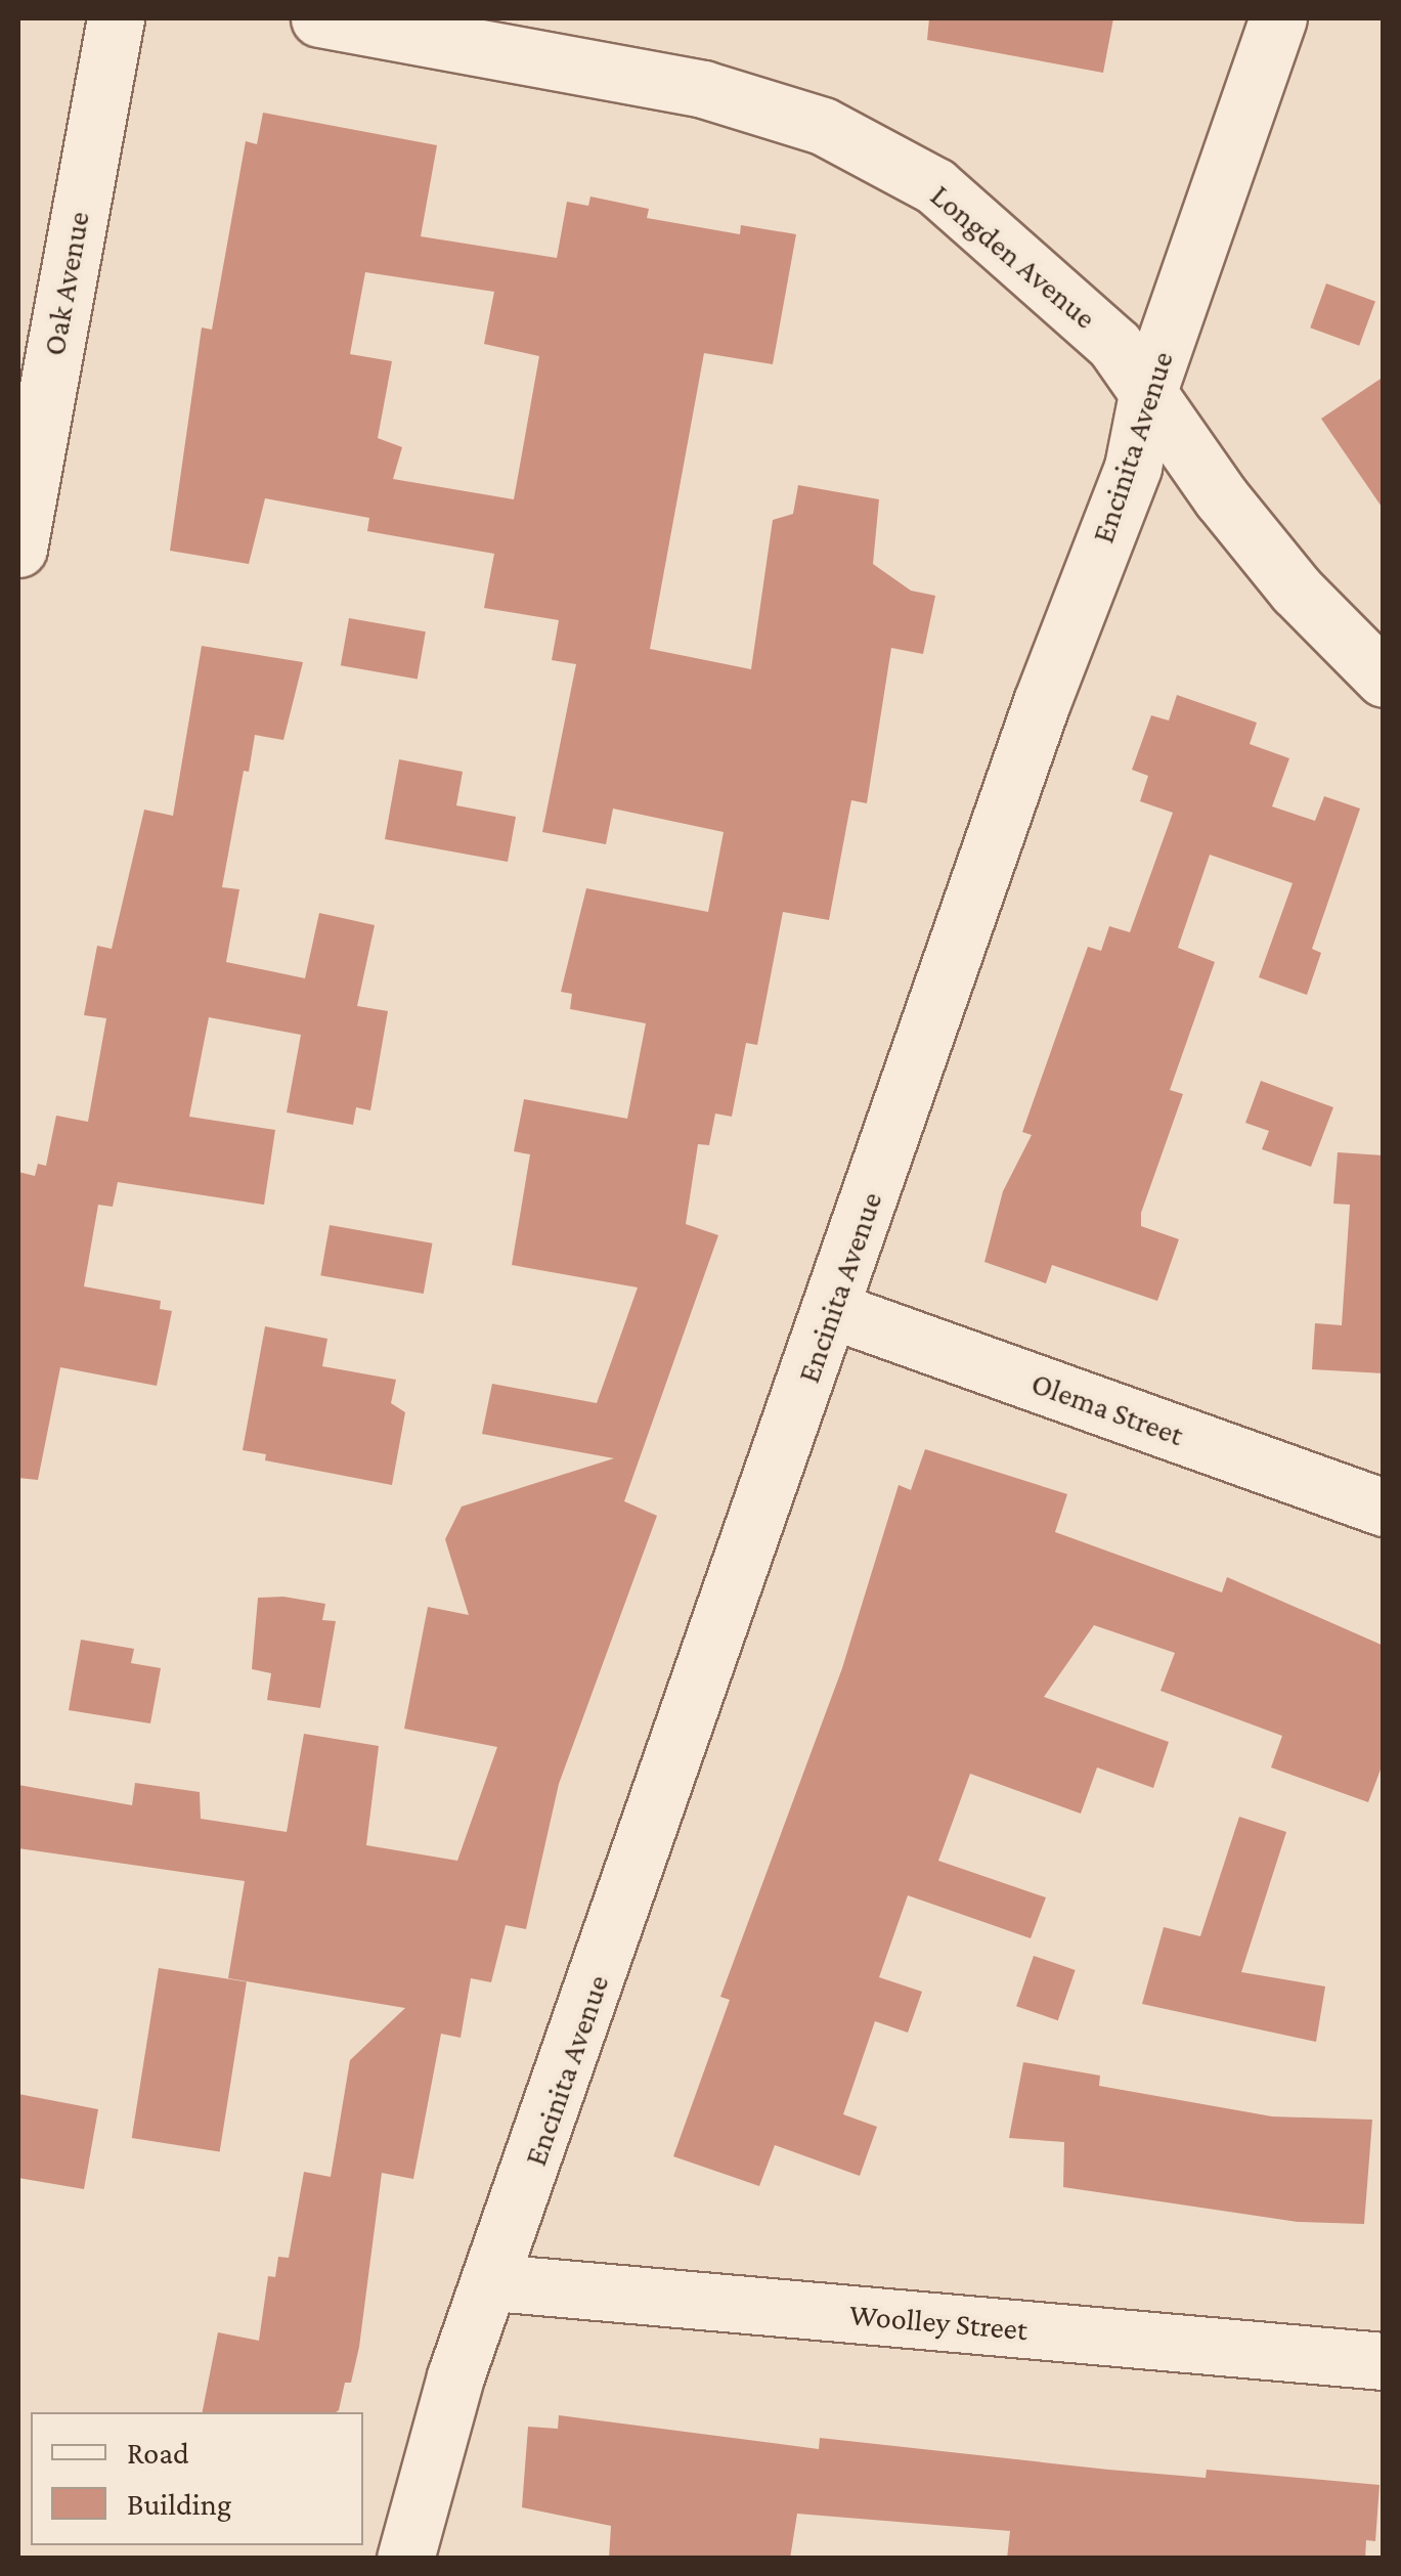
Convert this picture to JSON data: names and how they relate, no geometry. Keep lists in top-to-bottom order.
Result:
{
  "streets": {
    "street": [
      "Longden Avenue",
      "Oak Avenue",
      "Encinita Avenue",
      "Olema Street",
      "Woolley Street"
    ]
  },
  "crossings": [
    ["Longden Avenue", "Encinita Avenue"],
    ["Encinita Avenue", "Olema Street"],
    ["Encinita Avenue", "Woolley Street"]
  ],
  "legend": ["Road", "Building"]
}
